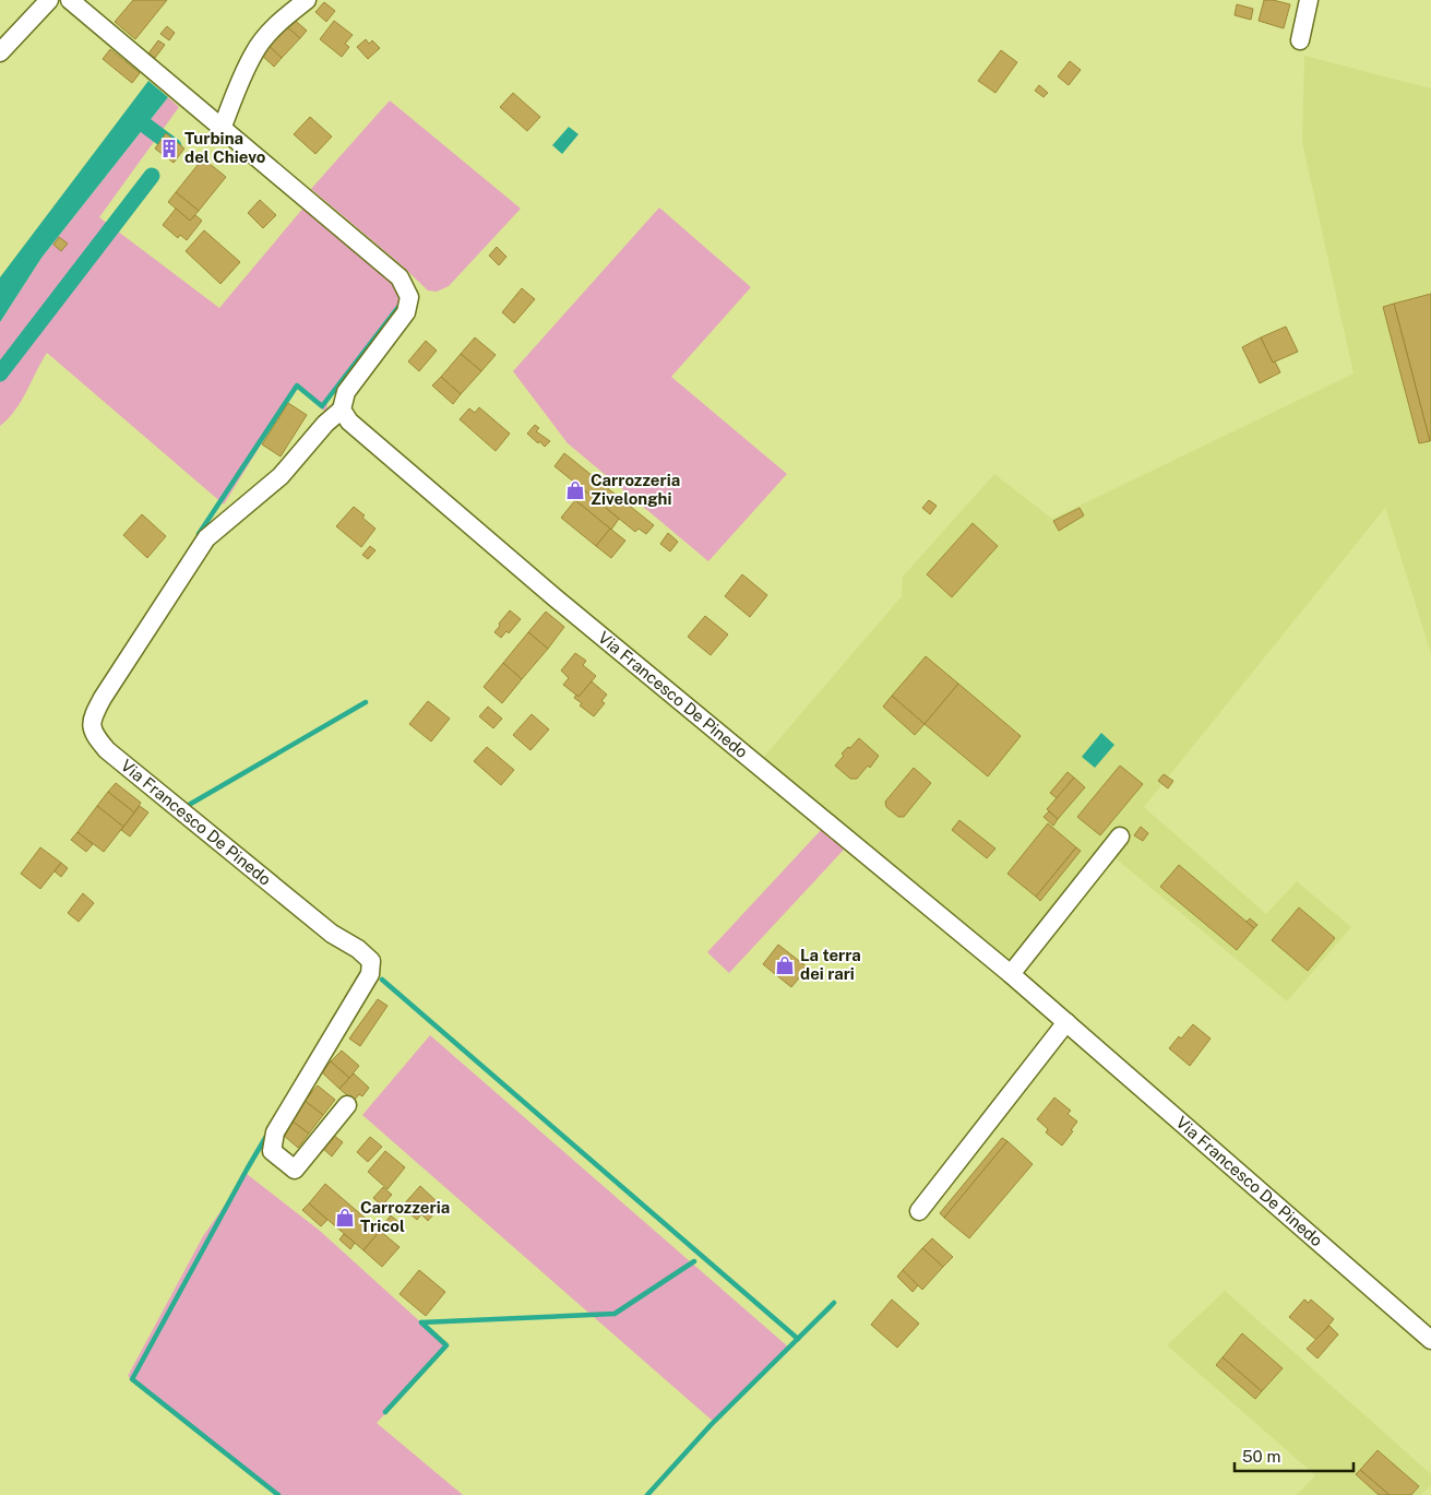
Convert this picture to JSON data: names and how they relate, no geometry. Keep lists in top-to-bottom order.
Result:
{
  "streets": {
    "street": ["Via Francesco De Pinedo"]
  },
  "places": {
    "building": ["Turbina del Chievo"],
    "shop": ["Carrozzeria Zivelonghi", "La terra dei rari", "Carrozzeria Tricol"]
  },
  "scale_bar": "50 m"
}
